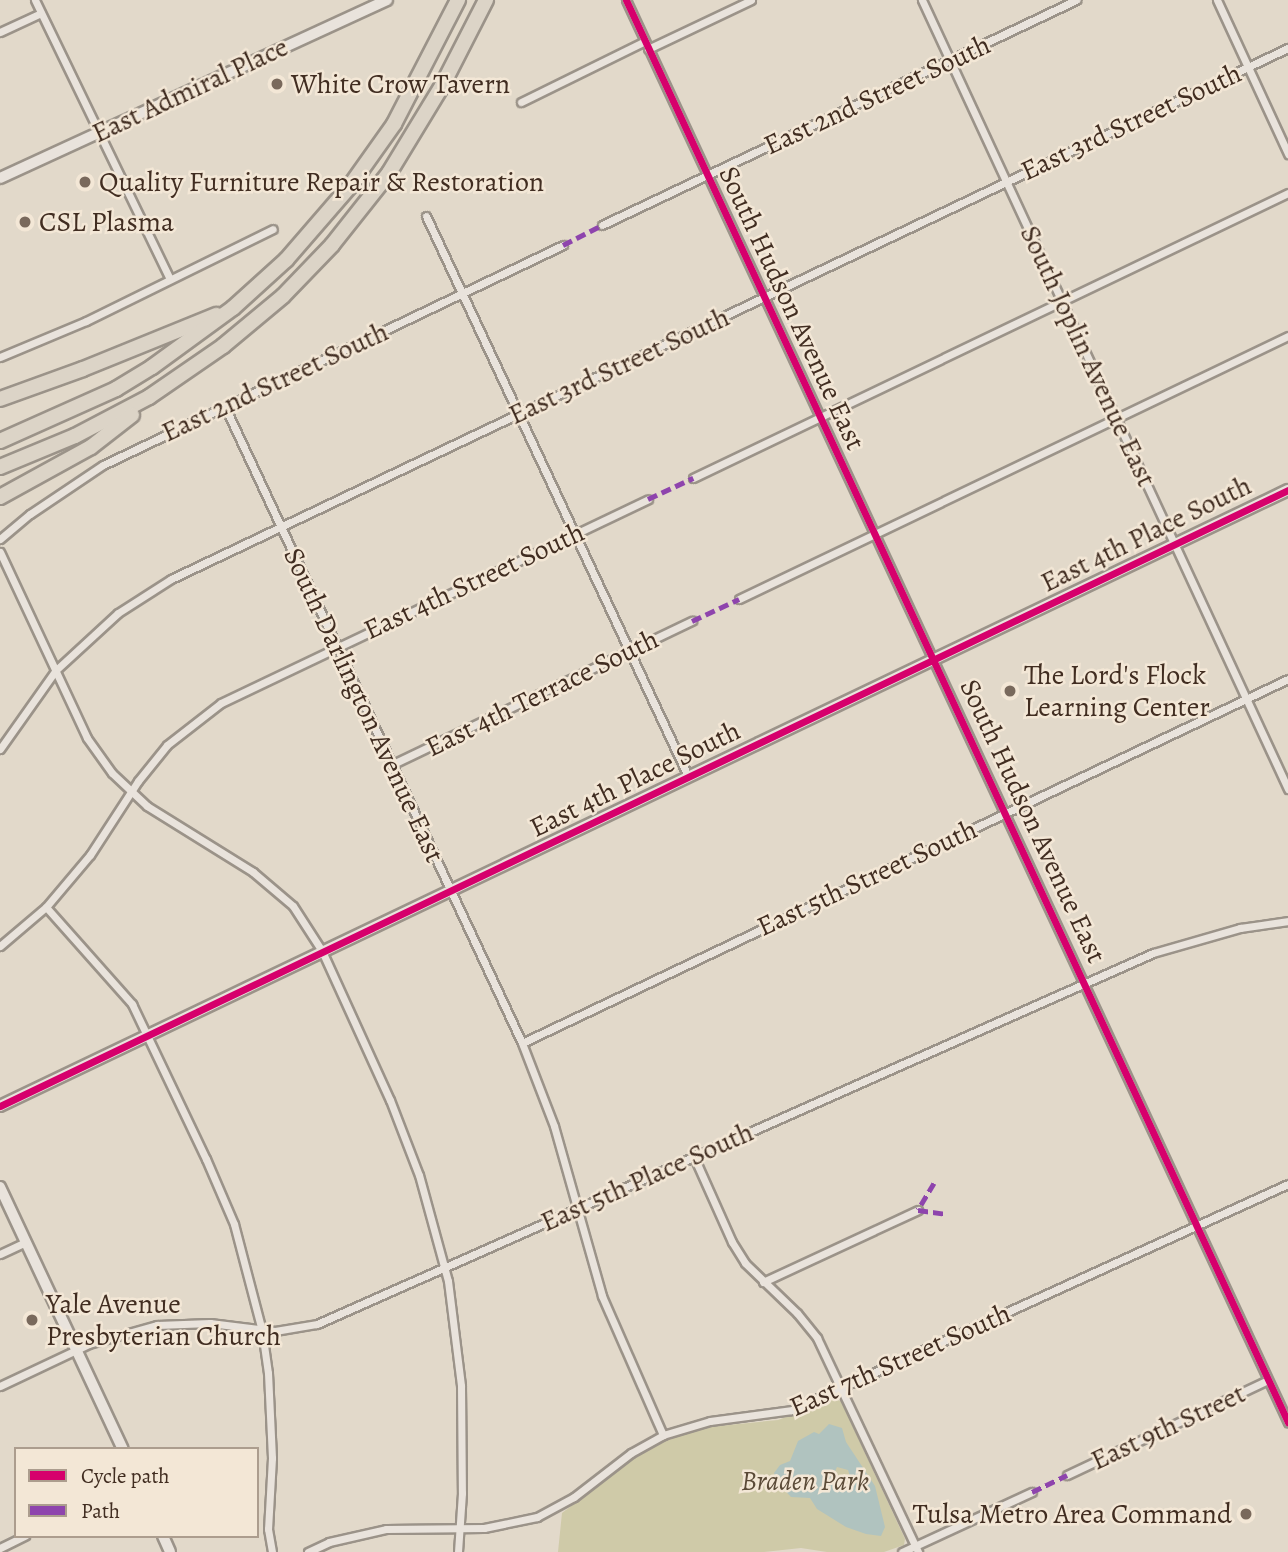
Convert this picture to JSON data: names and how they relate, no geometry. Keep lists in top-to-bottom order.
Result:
{
  "streets": {
    "street": [
      "East Admiral Place",
      "East 2nd Street South",
      "East 3rd Street South",
      "South Hudson Avenue East",
      "South Joplin Avenue East",
      "East 4th Place South",
      "East 4th Street South",
      "East 4th Terrace South",
      "South Darlington Avenue East",
      "East 5th Street South",
      "East 5th Place South",
      "East 7th Street South",
      "East 9th Street"
    ]
  },
  "crossings": [
    ["East 2nd Street South", "South Hudson Avenue East"],
    ["East 2nd Street South", "South Joplin Avenue East"],
    ["East 2nd Street South", "South Darlington Avenue East"],
    ["East 3rd Street South", "South Hudson Avenue East"],
    ["East 3rd Street South", "South Joplin Avenue East"],
    ["East 3rd Street South", "South Darlington Avenue East"],
    ["South Hudson Avenue East", "East 4th Place South"],
    ["South Hudson Avenue East", "East 5th Street South"],
    ["South Hudson Avenue East", "East 5th Place South"],
    ["South Hudson Avenue East", "East 7th Street South"],
    ["South Hudson Avenue East", "East 9th Street"],
    ["South Joplin Avenue East", "East 4th Place South"],
    ["South Joplin Avenue East", "East 5th Street South"],
    ["East 4th Place South", "South Darlington Avenue East"],
    ["East 4th Street South", "South Darlington Avenue East"],
    ["East 4th Terrace South", "South Darlington Avenue East"],
    ["South Darlington Avenue East", "East 5th Street South"],
    ["South Darlington Avenue East", "East 5th Place South"],
    ["South Darlington Avenue East", "East 7th Street South"]
  ],
  "parks": ["Braden Park"],
  "places": [
    "White Crow Tavern",
    "Quality Furniture Repair & Restoration",
    "CSL Plasma",
    "The Lord's Flock Learning Center",
    "Yale Avenue Presbyterian Church",
    "Tulsa Metro Area Command"
  ],
  "legend": ["Cycle path", "Path"]
}
